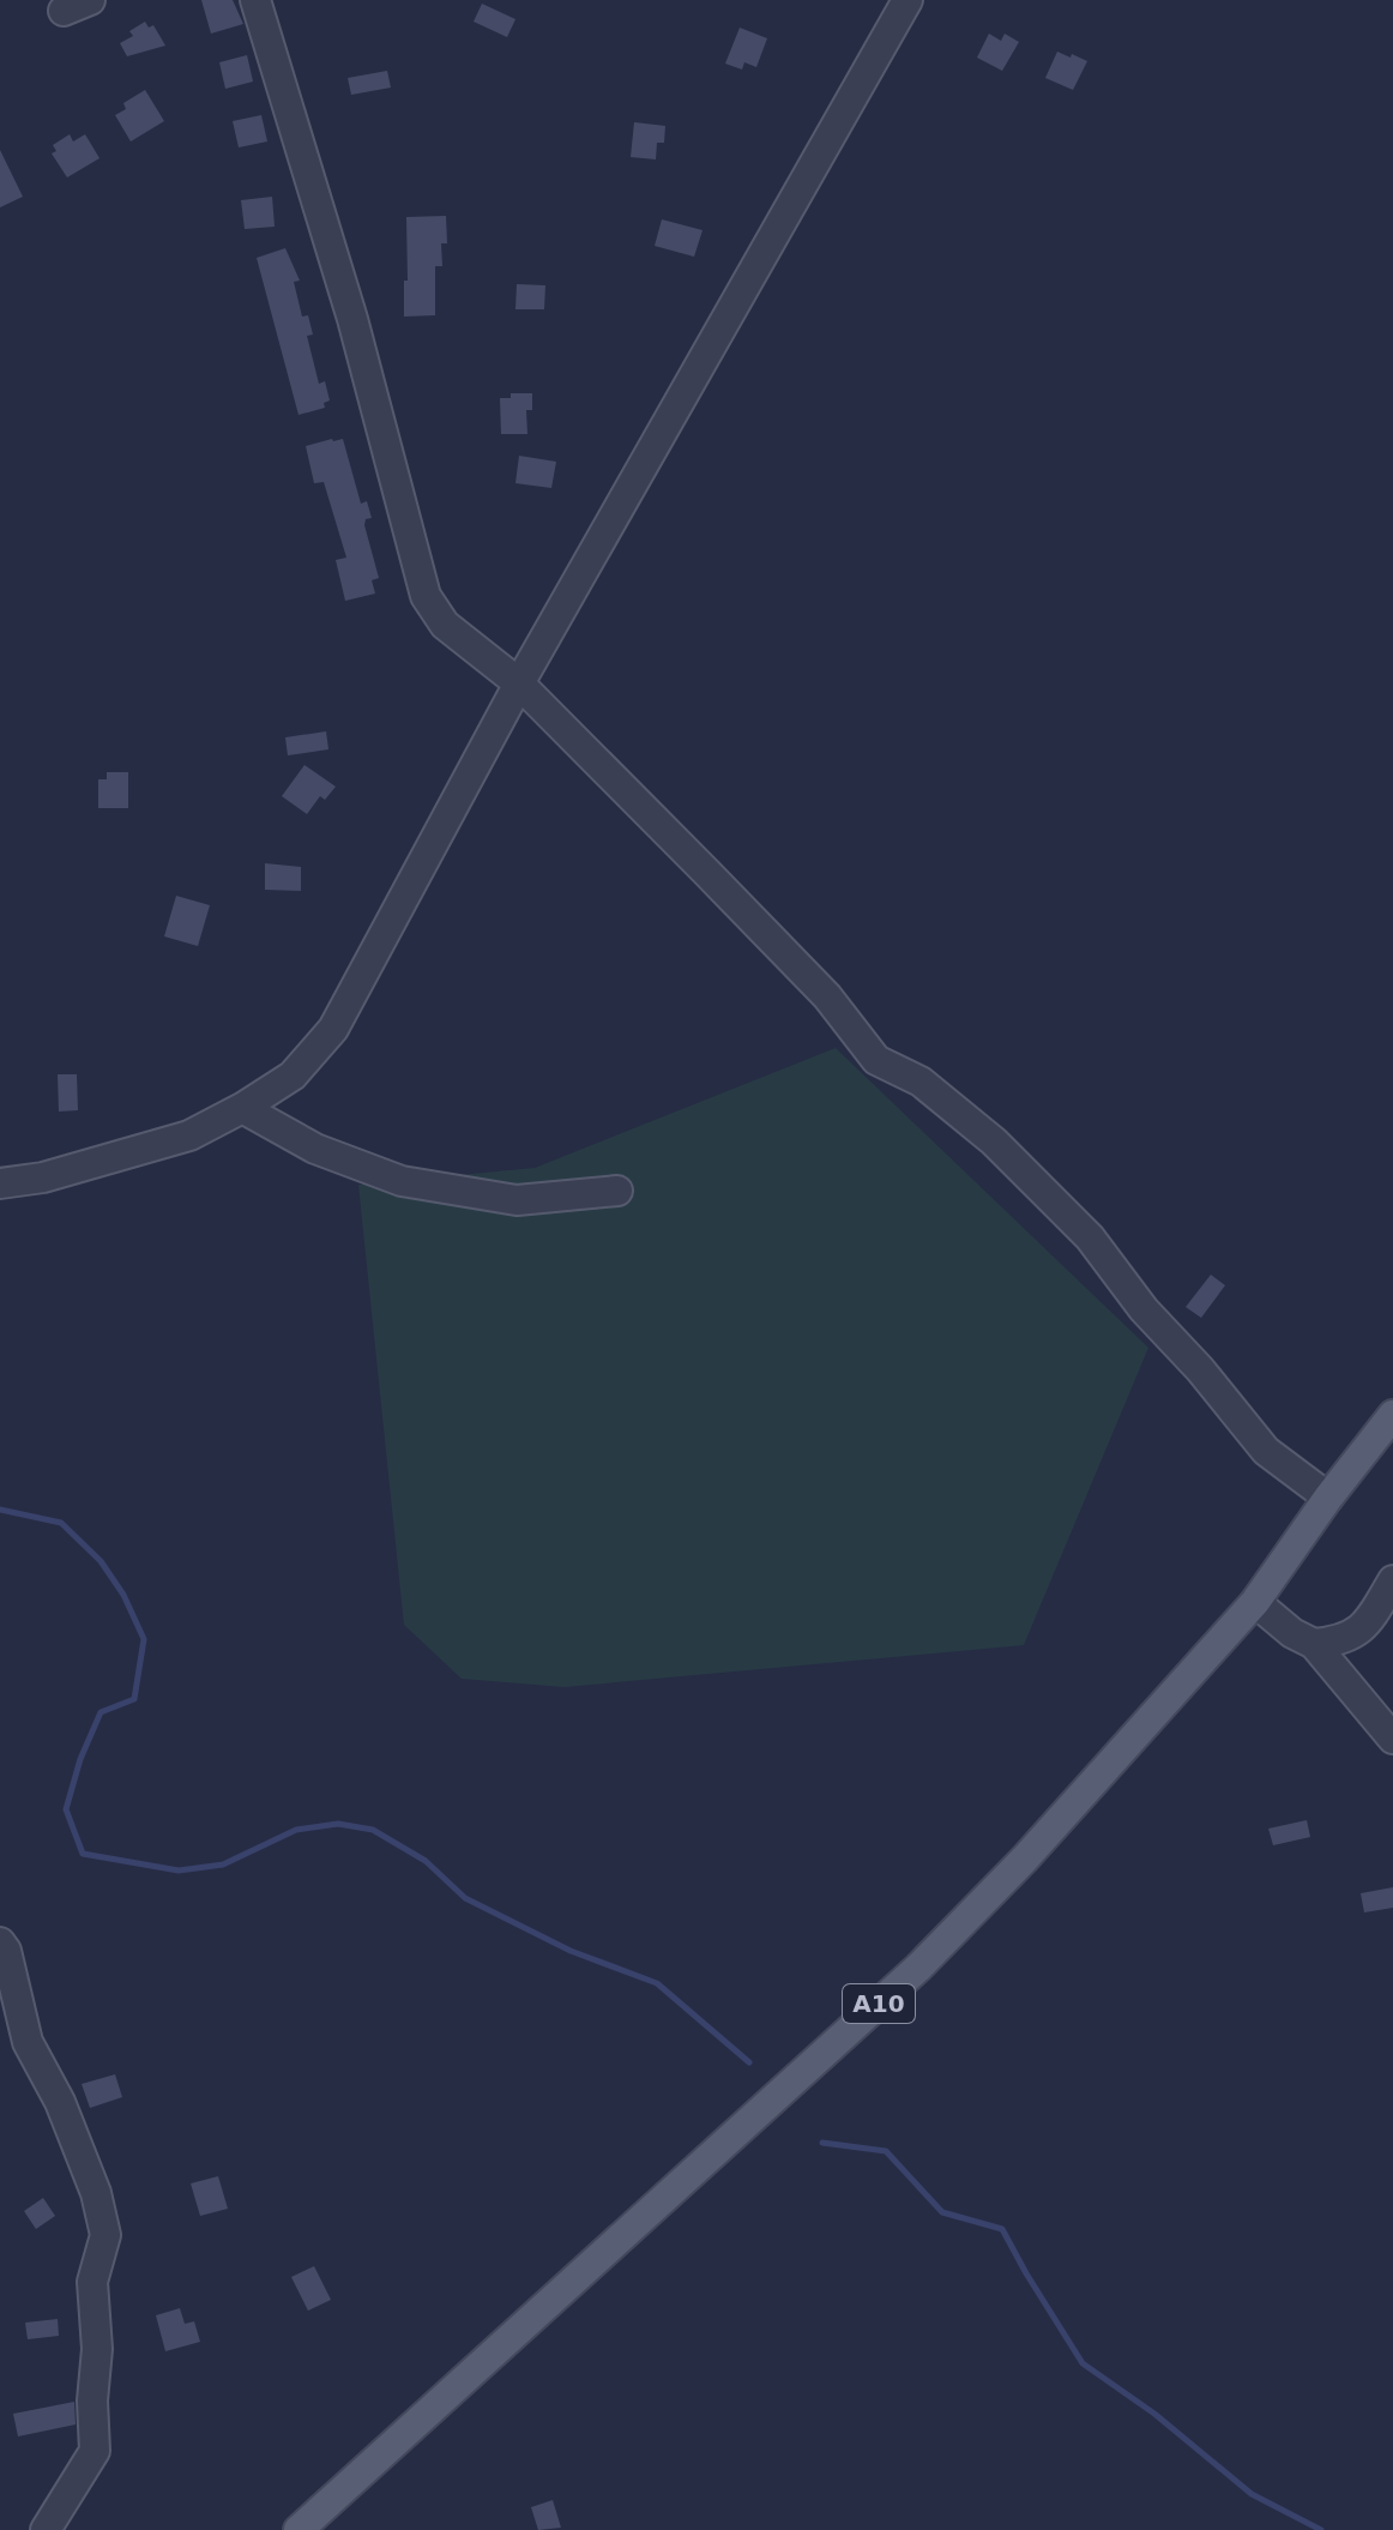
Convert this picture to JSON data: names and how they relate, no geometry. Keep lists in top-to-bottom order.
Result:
{
  "streets": {
    "main road": ["A10"]
  }
}
